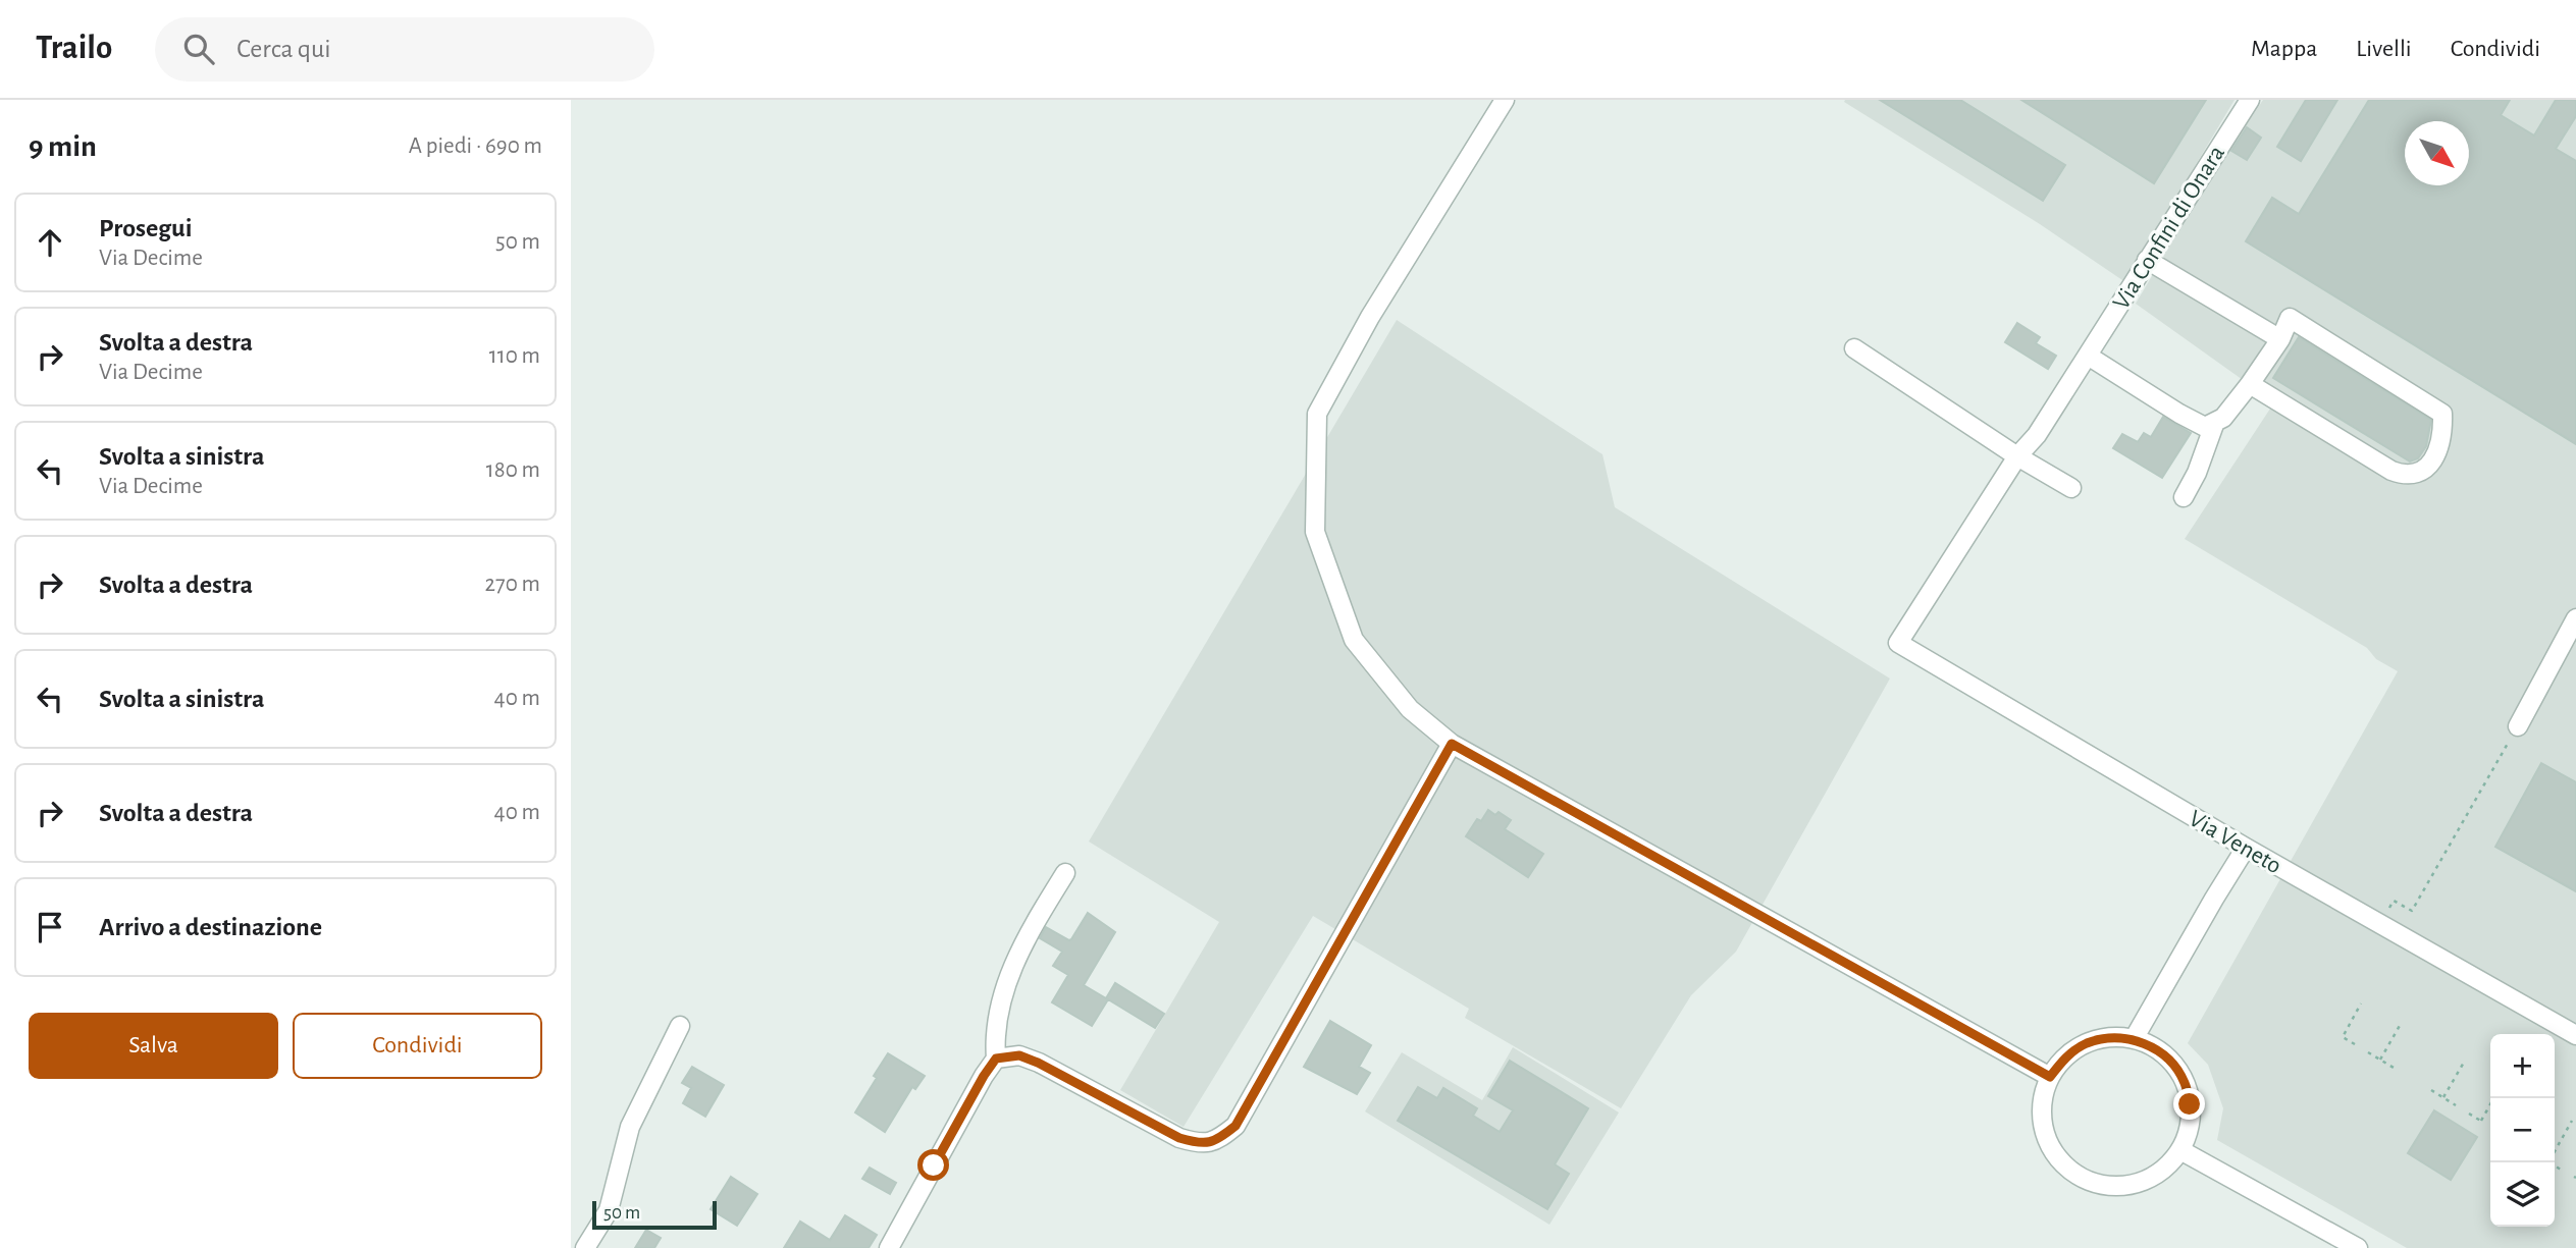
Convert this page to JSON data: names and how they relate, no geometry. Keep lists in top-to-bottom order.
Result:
{
  "streets": {
    "street": ["Via Confini di Onara", "Via Veneto"]
  },
  "crossings": [
    ["Via Confini di Onara", "Via Veneto"]
  ],
  "scale_bar": "50 m",
  "north": "bottom right",
  "page": {
    "header": "Trailo",
    "search": "Cerca qui",
    "nav": ["Mappa", "Livelli", "Condividi"],
    "heading": ["9 min", "A piedi · 690 m"],
    "list": [
      ["Prosegui", "Via Decime", "50 m"],
      ["Svolta a destra", "Via Decime", "110 m"],
      ["Svolta a sinistra", "Via Decime", "180 m"],
      ["Svolta a destra", "270 m"],
      ["Svolta a sinistra", "40 m"],
      ["Svolta a destra", "40 m"],
      "Arrivo a destinazione"
    ],
    "buttons": ["Salva", "Condividi"],
    "map_buttons": ["+", "−"],
    "scale": "50 m"
  }
}
